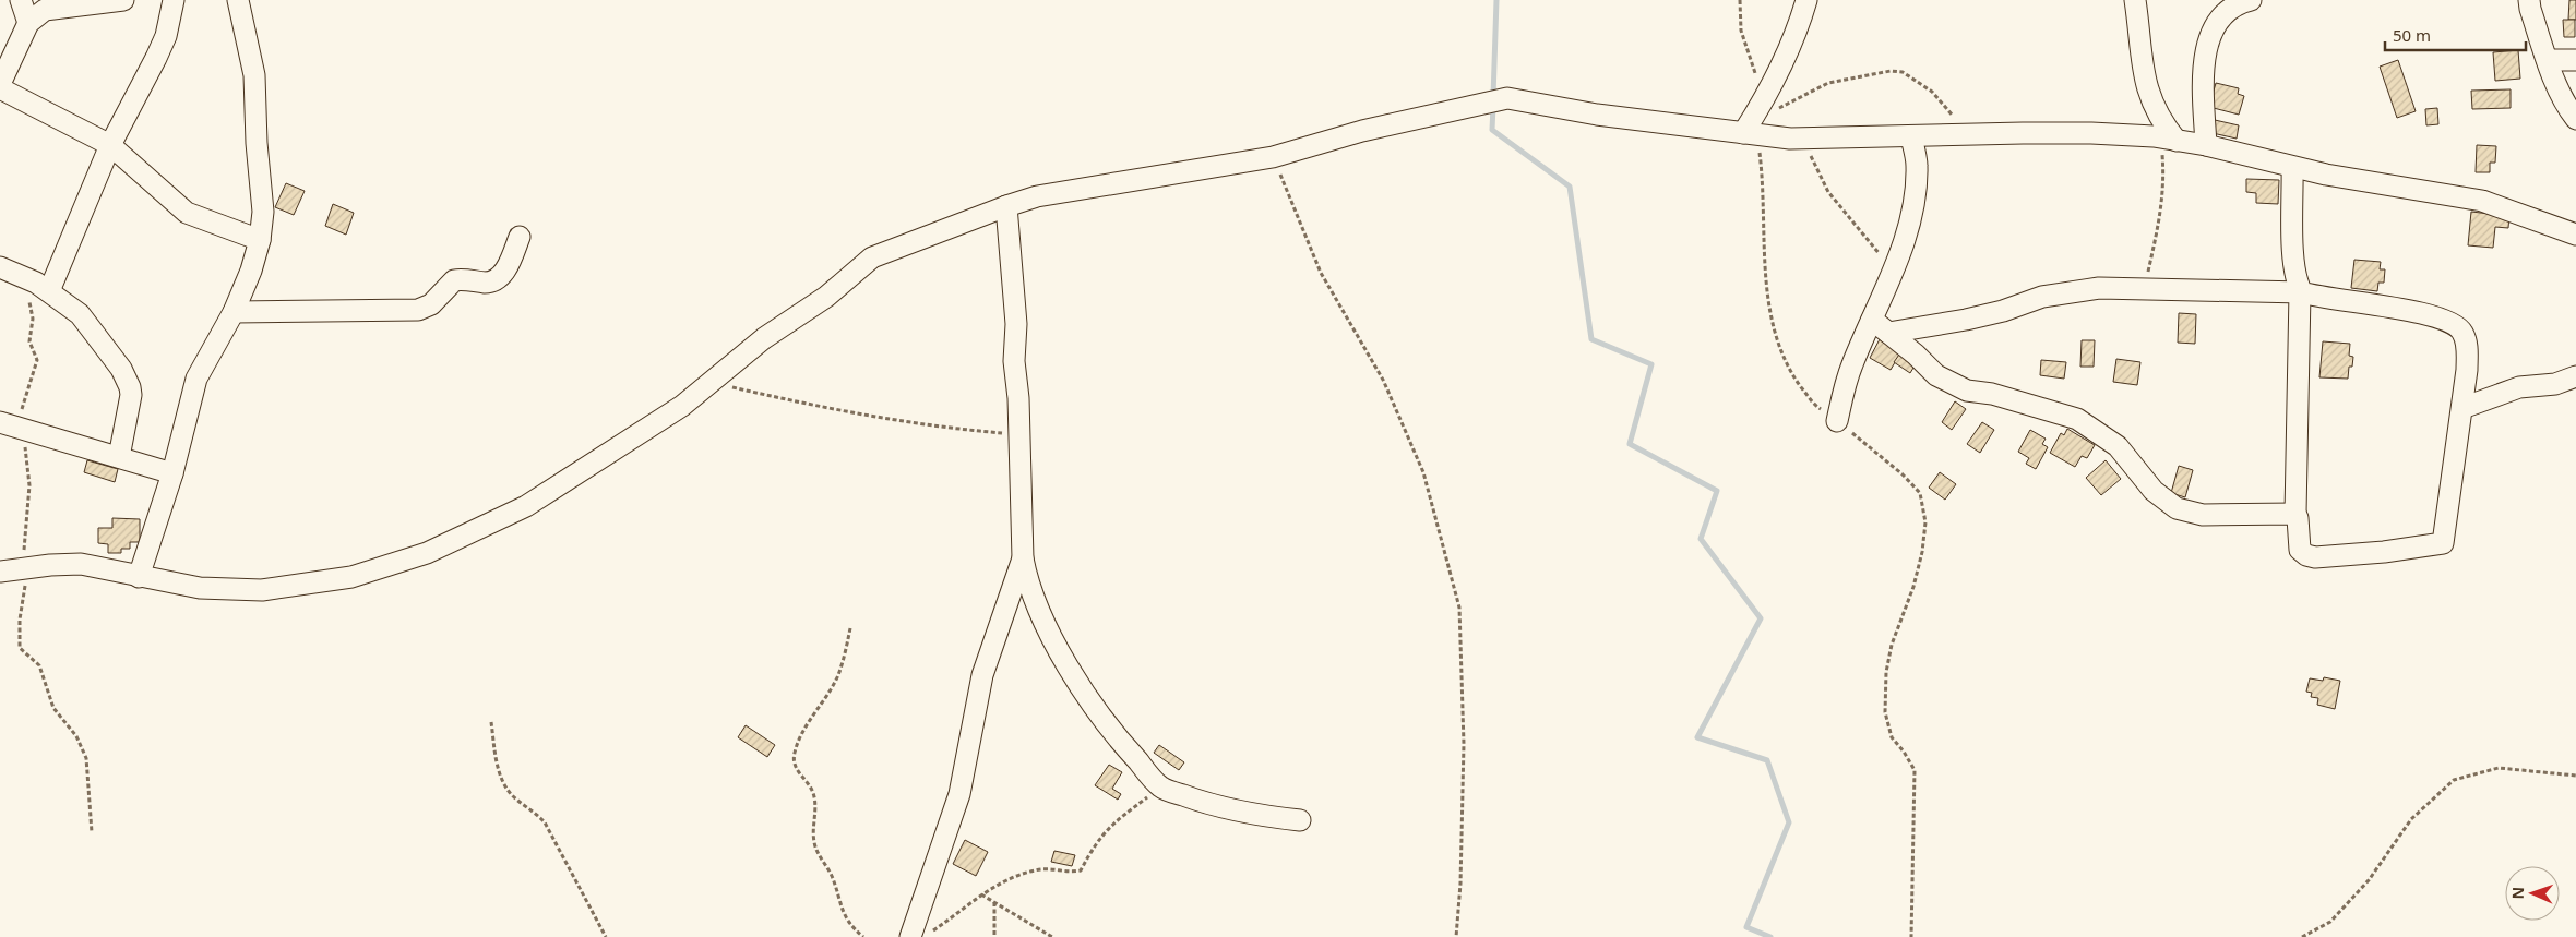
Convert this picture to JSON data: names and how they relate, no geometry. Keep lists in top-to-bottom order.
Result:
{
  "scale_bar": "50 m",
  "north": "left"
}
